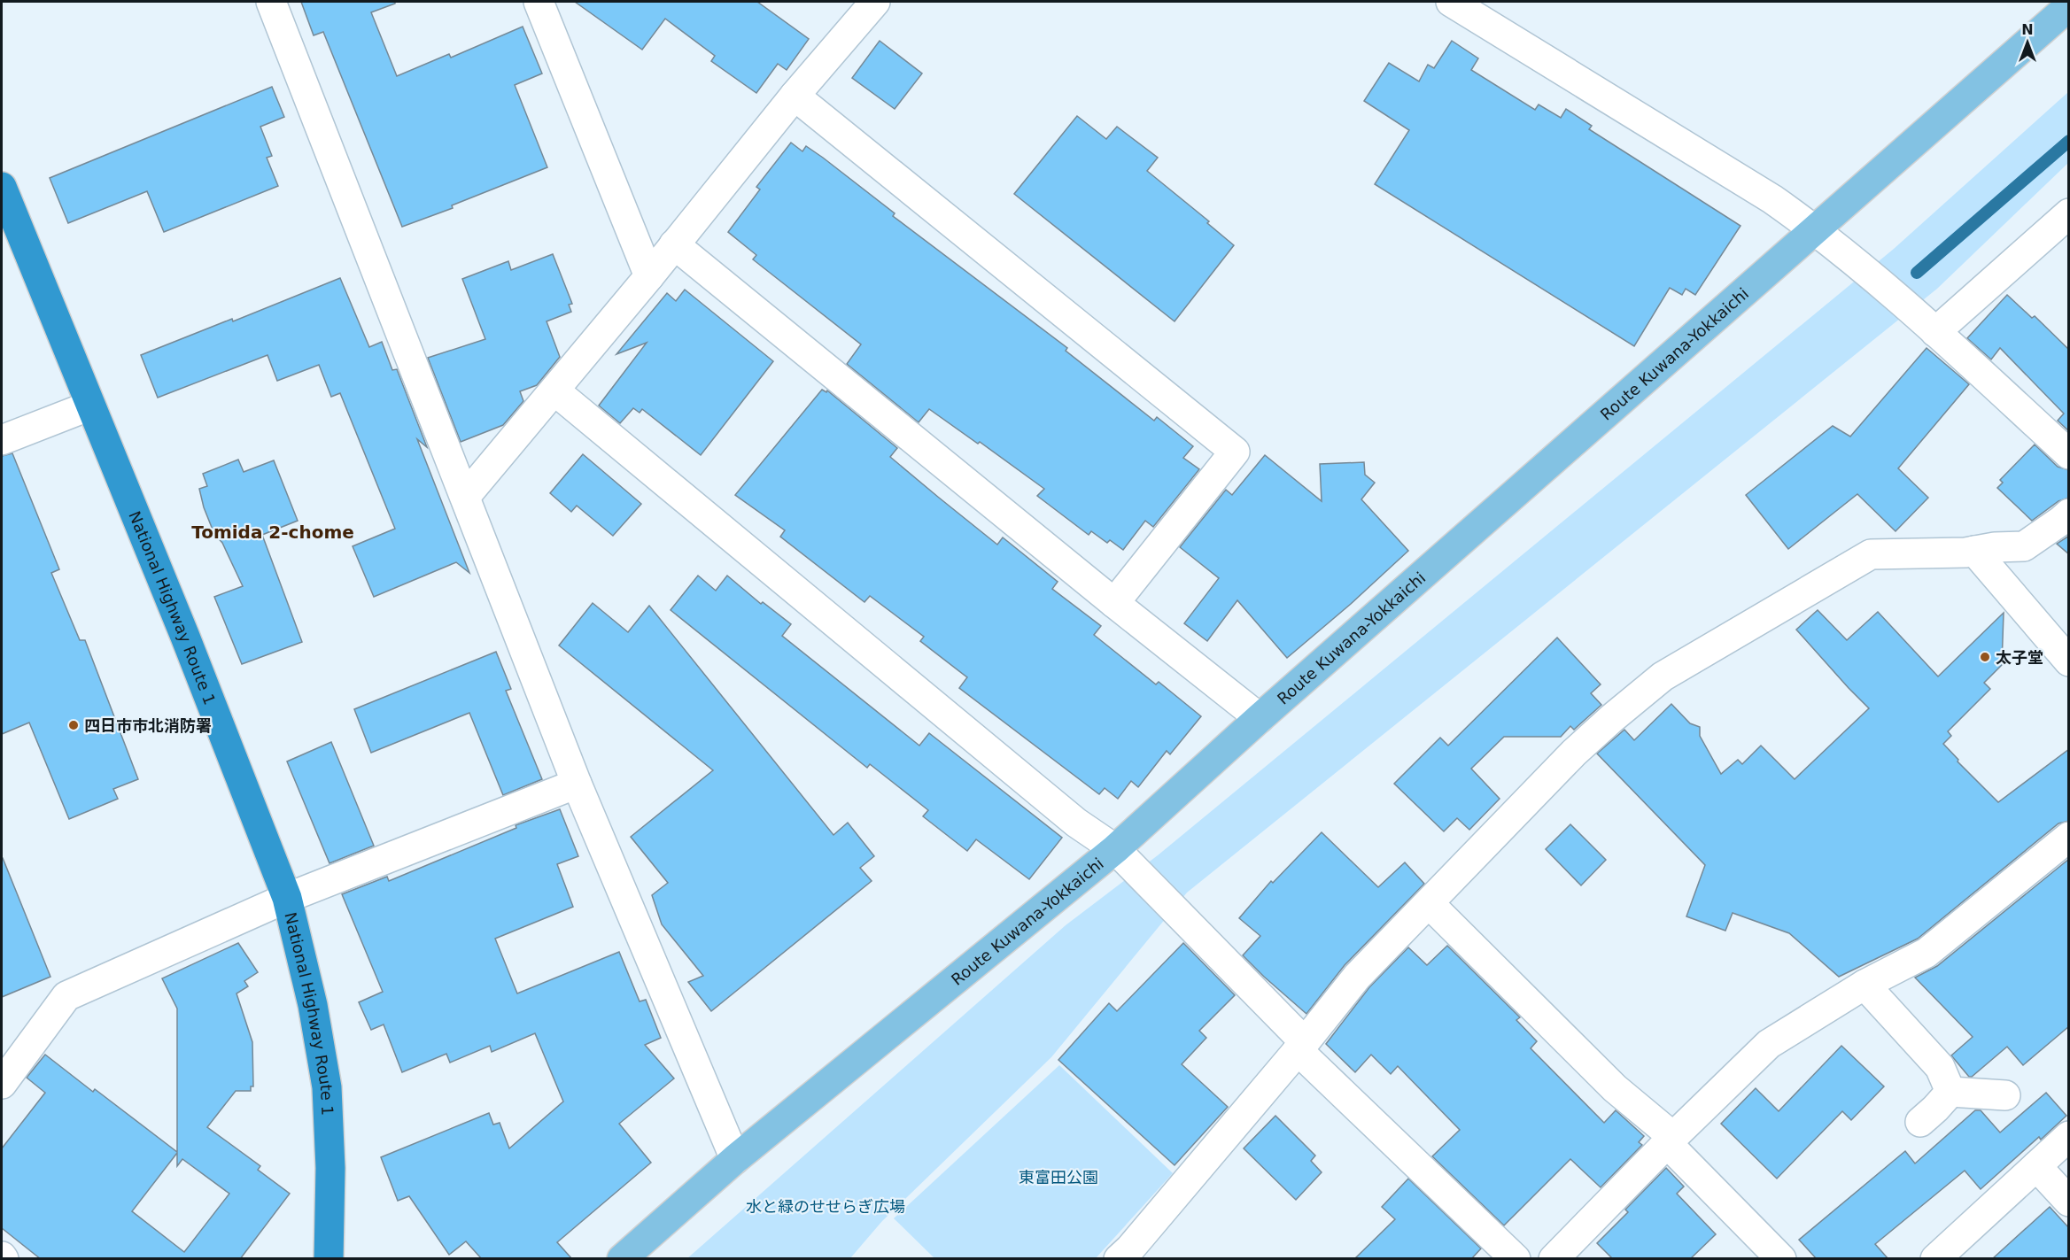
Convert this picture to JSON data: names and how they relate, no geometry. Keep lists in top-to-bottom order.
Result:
{
  "streets": {
    "highway": ["National Highway Route 1"],
    "main road": ["Route Kuwana-Yokkaichi"]
  },
  "districts": ["Tomida 2-chome"],
  "parks": ["東富田公園", "水と緑のせせらぎ広場"],
  "places": ["太子堂", "四日市市北消防署"],
  "north": "top"
}
